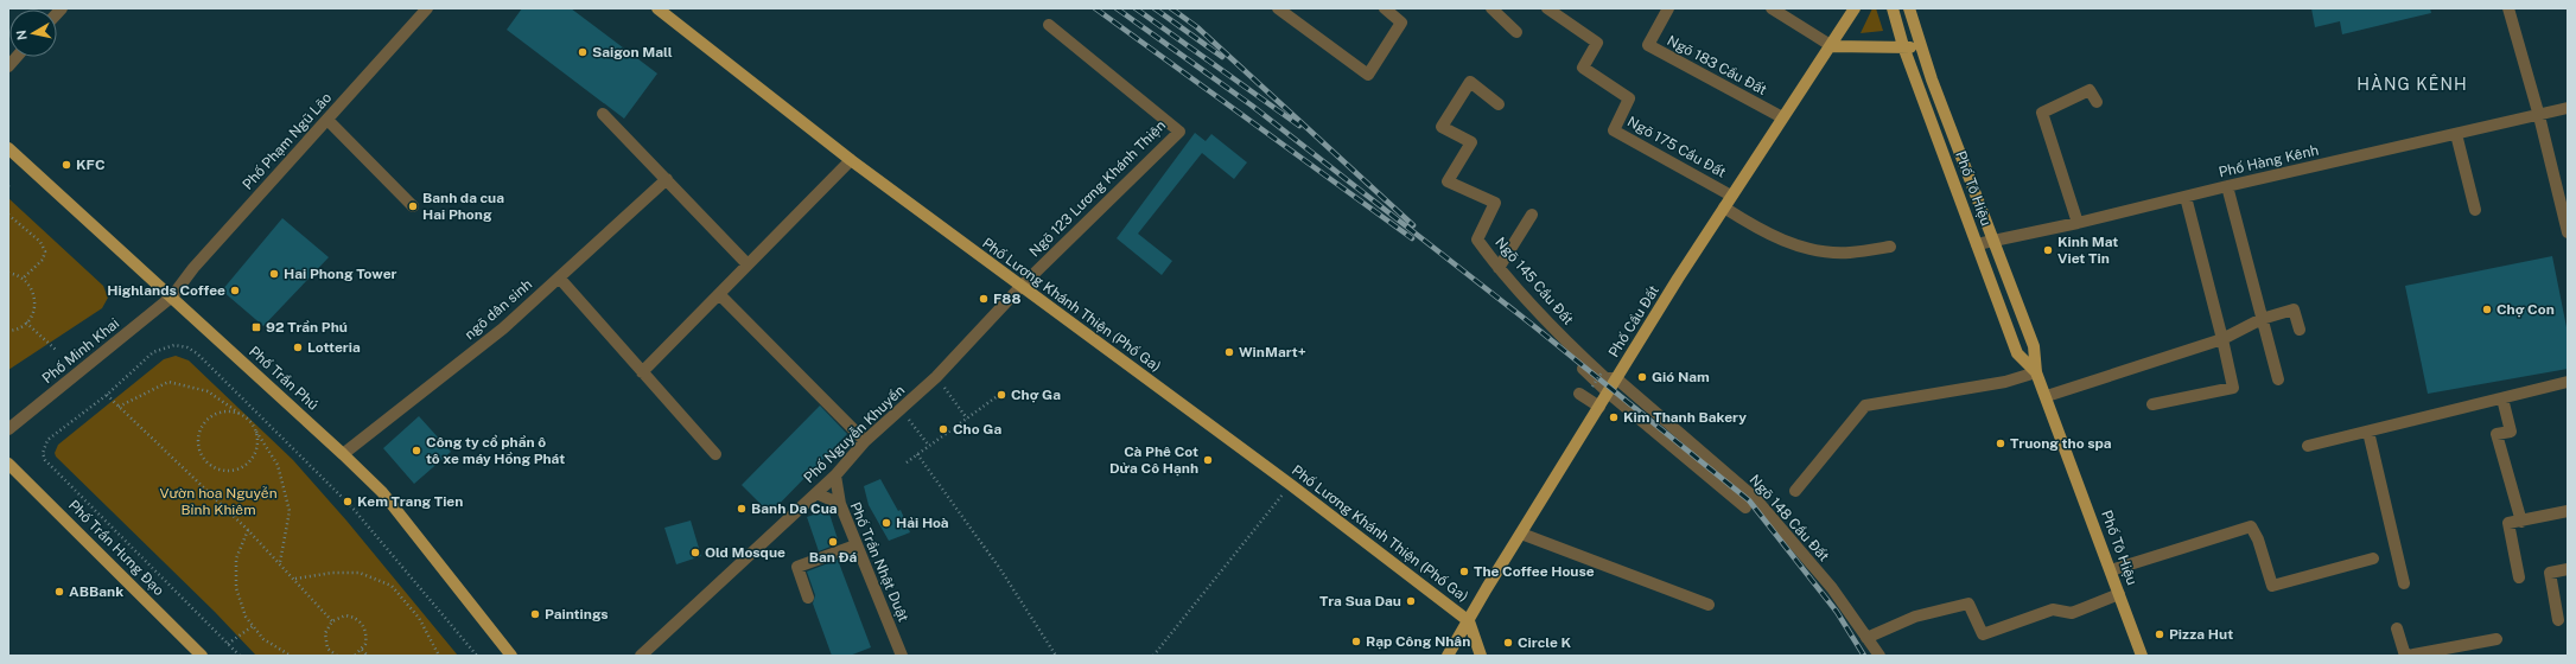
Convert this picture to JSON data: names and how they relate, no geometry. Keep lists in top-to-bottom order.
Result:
{
  "streets": {
    "main road": [
      "Phố Tô Hiệu",
      "Phố Lương Khánh Thiện (Phố Ga)",
      "Phố Cầu Đất",
      "Phố Trần Phú",
      "Phố Trần Hưng Đạo"
    ],
    "street": [
      "Ngõ 183 Cầu Đất",
      "Phố Phạm Ngũ Lão",
      "Ngõ 175 Cầu Đất",
      "Phố Hàng Kênh",
      "Ngõ 123 Lương Khánh Thiện",
      "Ngõ 145 Cầu Đất",
      "ngõ dân sinh",
      "Phố Minh Khai",
      "Phố Nguyễn Khuyến",
      "Ngõ 148 Cầu Đất",
      "Phố Trần Nhật Duật"
    ]
  },
  "crossings": [
    ["Ngõ 183 Cầu Đất", "Phố Cầu Đất"],
    ["Phố Phạm Ngũ Lão", "Phố Minh Khai"],
    ["Phố Phạm Ngũ Lão", "Phố Trần Phú"],
    ["Ngõ 175 Cầu Đất", "Phố Cầu Đất"],
    ["Phố Hàng Kênh", "Phố Tô Hiệu"],
    ["Ngõ 123 Lương Khánh Thiện", "Phố Lương Khánh Thiện (Phố Ga)"],
    ["Ngõ 123 Lương Khánh Thiện", "Phố Nguyễn Khuyến"],
    ["Ngõ 145 Cầu Đất", "Phố Cầu Đất"],
    ["Ngõ 145 Cầu Đất", "Ngõ 148 Cầu Đất"],
    ["Phố Lương Khánh Thiện (Phố Ga)", "Phố Cầu Đất"],
    ["Phố Lương Khánh Thiện (Phố Ga)", "Phố Nguyễn Khuyến"],
    ["ngõ dân sinh", "Phố Trần Phú"],
    ["Phố Cầu Đất", "Ngõ 148 Cầu Đất"],
    ["Phố Minh Khai", "Phố Trần Phú"],
    ["Phố Nguyễn Khuyến", "Phố Trần Nhật Duật"]
  ],
  "districts": ["HÀNG KÊNH"],
  "parks": ["Vườn hoa Nguyễn Bỉnh Khiêm"],
  "places": {
    "other": [
      "Saigon Mall",
      "KFC",
      "Banh da cua Hai Phong",
      "Kinh Mat Viet Tin",
      "Hai Phong Tower",
      "Highlands Coffee",
      "F88",
      "Chợ Con",
      "Lotteria",
      "WinMart+",
      "Gió Nam",
      "Chợ Ga",
      "Kim Thanh Bakery",
      "Cho Ga",
      "Truong tho spa",
      "Công ty cổ phần ô tô xe máy Hồng Phát",
      "Cà Phê Cot Dửa Cô Hạnh",
      "Kem Trang Tien",
      "Banh Da Cua",
      "Hải Hoà",
      "Ban Đá",
      "Old Mosque",
      "The Coffee House",
      "ABBank",
      "Tra Sua Dau",
      "Paintings",
      "Pizza Hut",
      "Rạp Công Nhân",
      "Circle K"
    ],
    "transit": ["92 Trần Phú"]
  },
  "north": "left"
}
